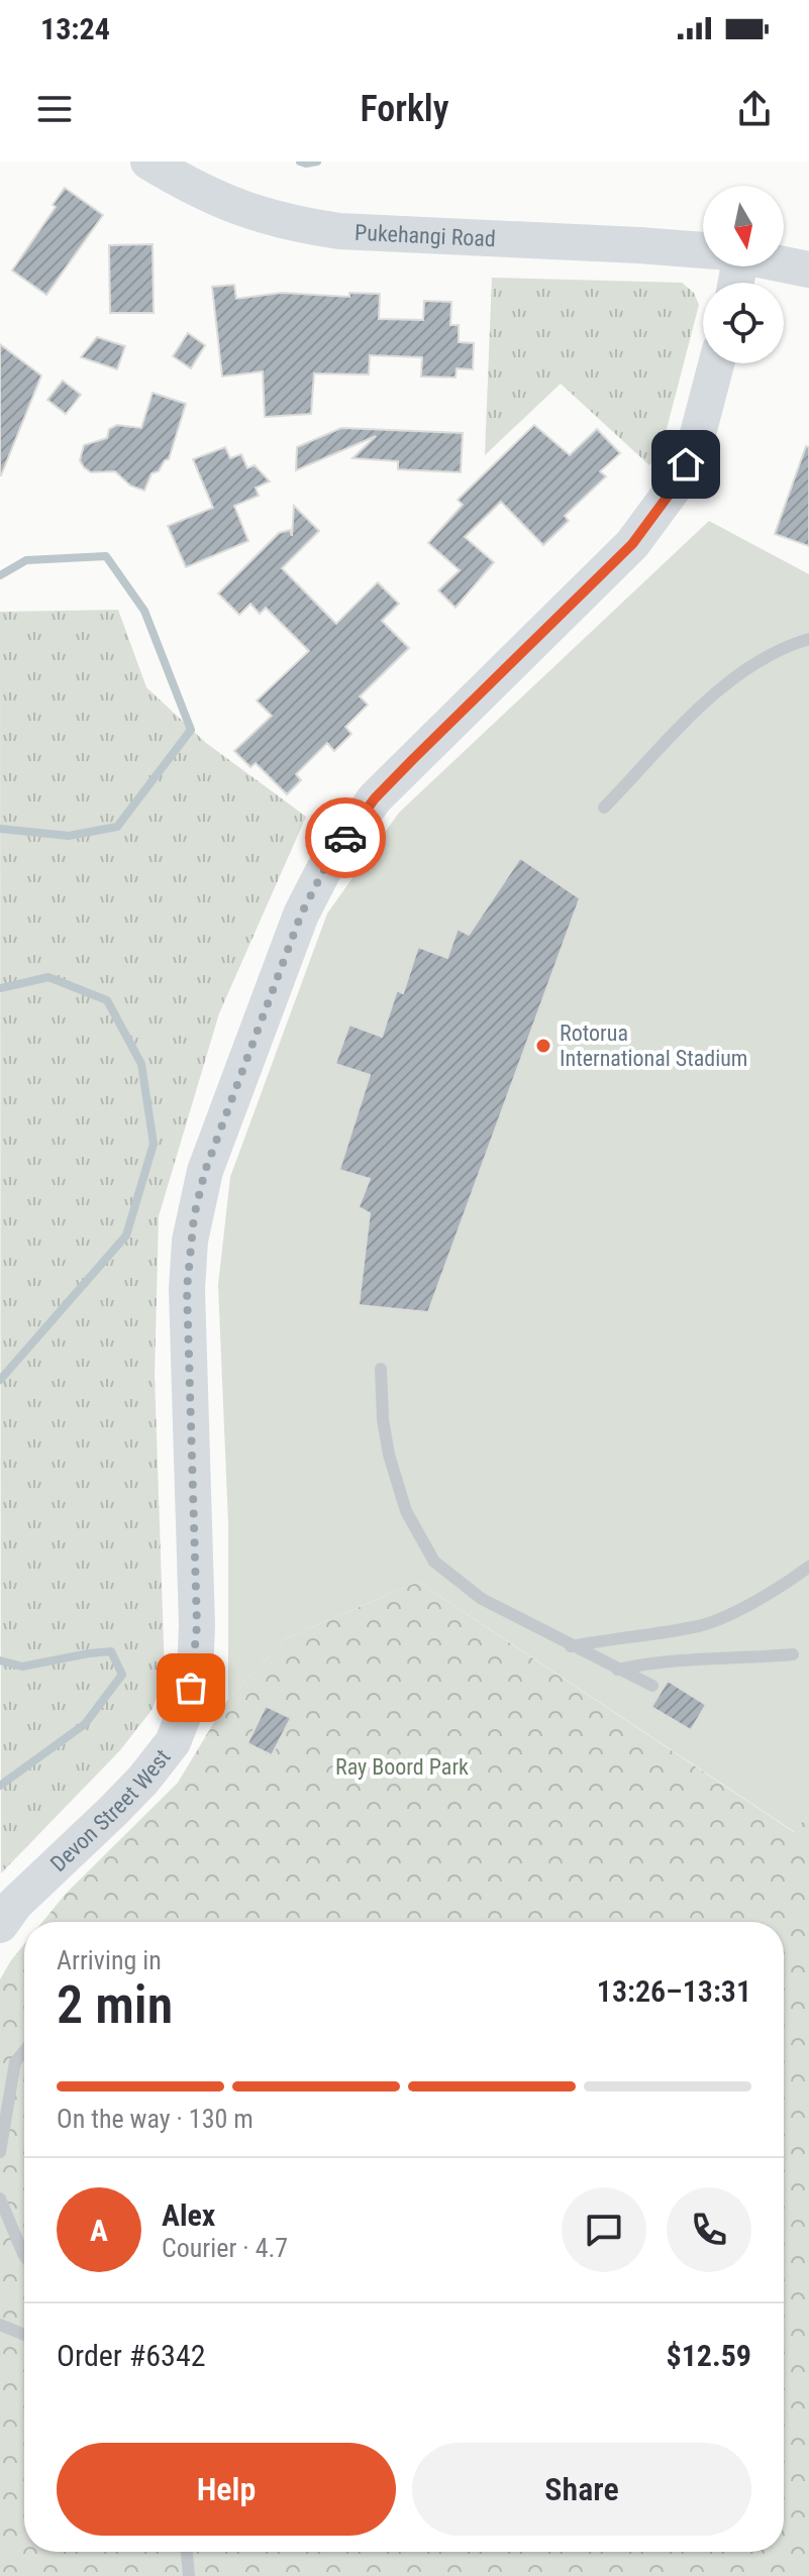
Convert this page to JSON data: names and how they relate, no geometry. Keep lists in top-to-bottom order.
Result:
{
  "streets": {
    "main road": ["Pukehangi Road", "Devon Street West"]
  },
  "parks": ["Ray Boord Park"],
  "places": ["Rotorua International Stadium"],
  "north": "bottom",
  "page": {
    "status": "13:24",
    "header": "Forkly",
    "heading": ["2 min", "Arriving in", "13:26–13:31"],
    "panel": [
      "Alex",
      "Courier · 4.7",
      "Order #6342",
      "$12.59"
    ],
    "bar": "On the way · 130 m",
    "round": "A",
    "buttons": ["Help", "Share"]
  }
}
